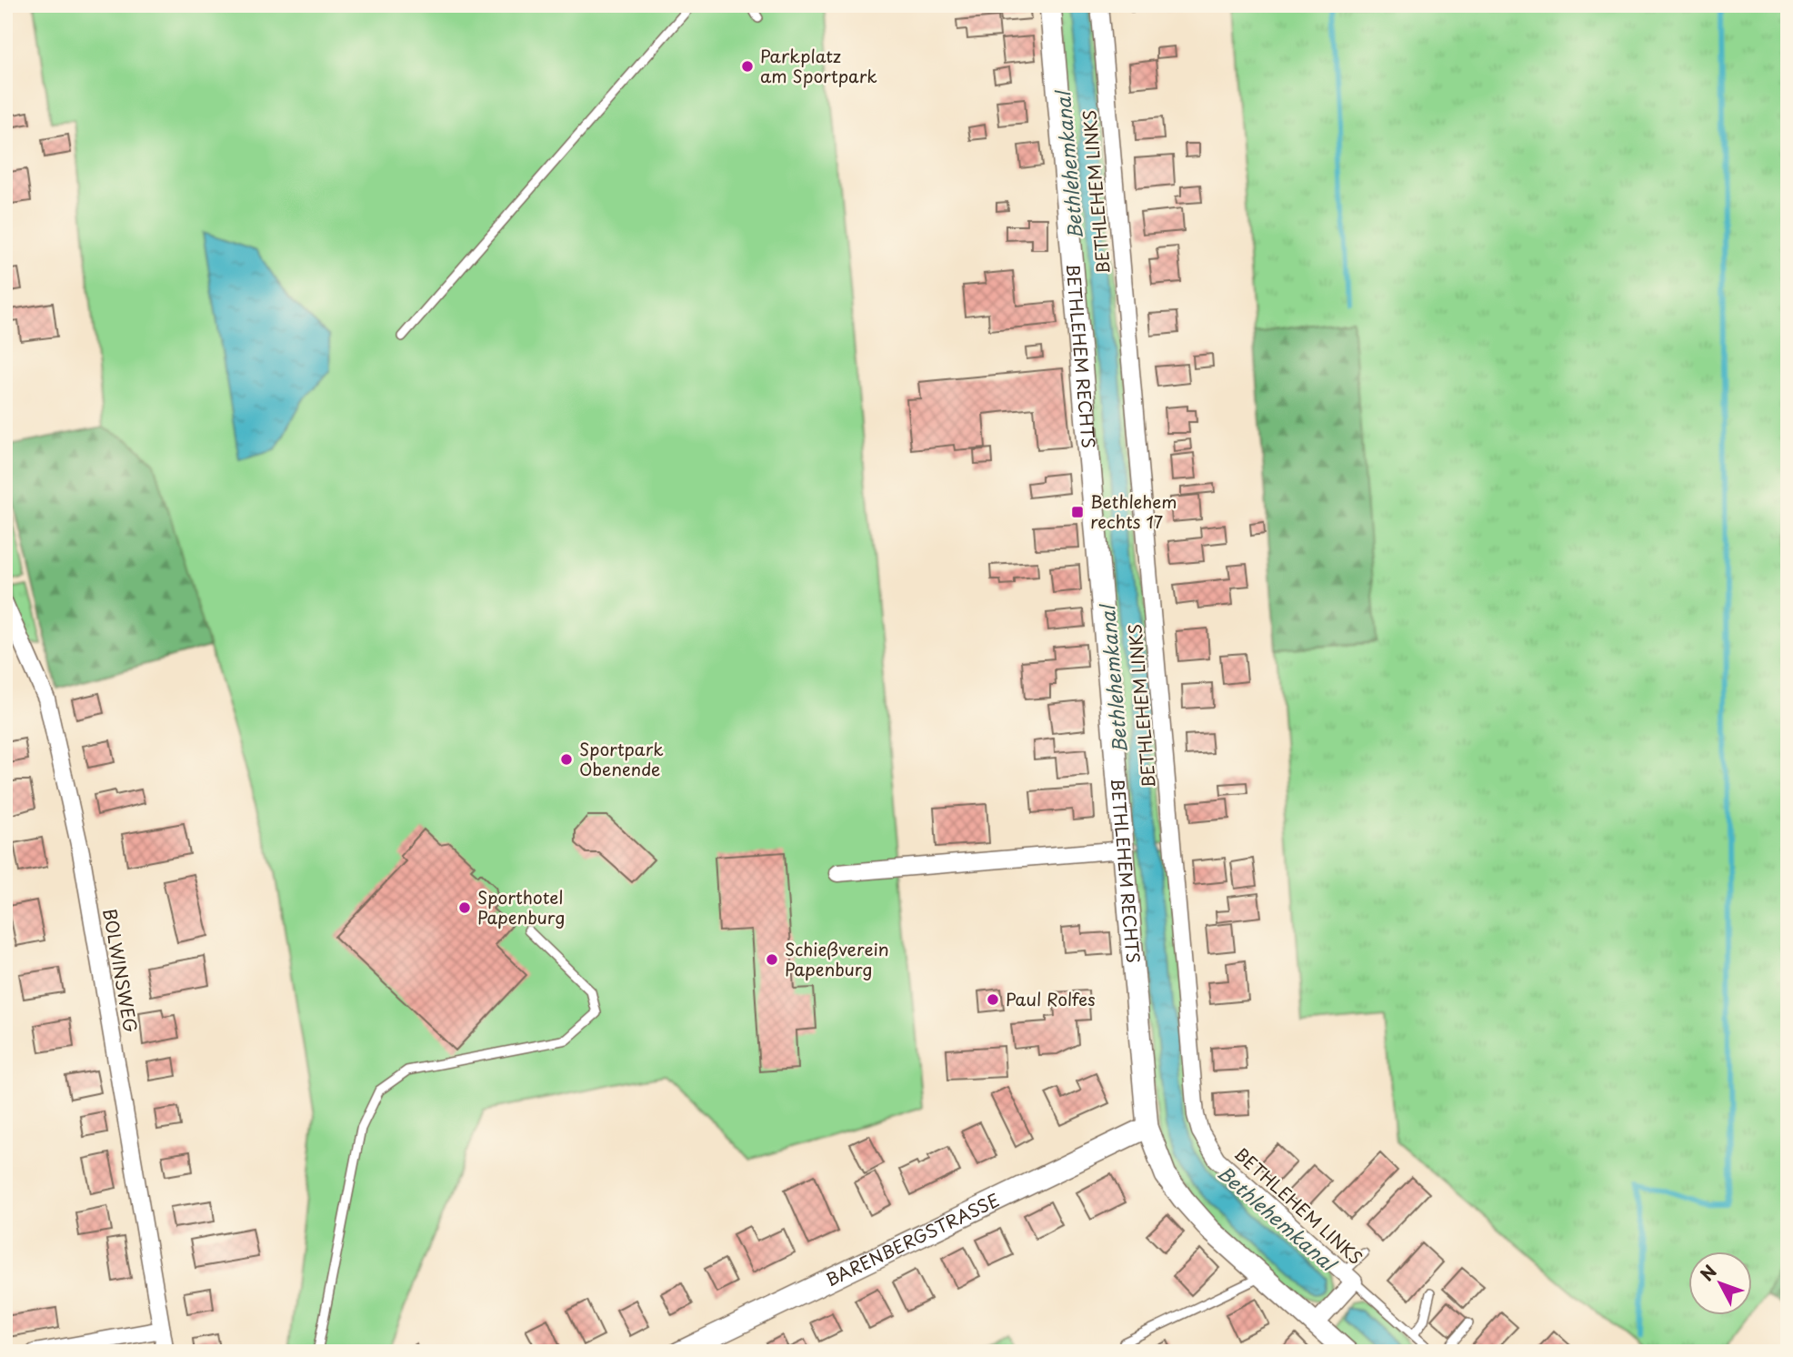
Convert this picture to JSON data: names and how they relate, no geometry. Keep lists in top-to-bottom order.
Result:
{
  "streets": {
    "street": [
      "BETHLEHEM LINKS",
      "BETHLEHEM RECHTS",
      "BOLWINSWEG",
      "BARENBERGSTRASSE"
    ]
  },
  "crossings": [
    ["BETHLEHEM LINKS", "BETHLEHEM RECHTS"],
    ["BETHLEHEM RECHTS", "BARENBERGSTRASSE"]
  ],
  "water": ["Bethlehemkanal"],
  "places": {
    "other": [
      "Parkplatz am Sportpark",
      "Sportpark Obenende",
      "Sporthotel Papenburg",
      "Schießverein Papenburg",
      "Paul Rolfes"
    ],
    "transit": ["Bethlehem rechts 17"]
  },
  "north": "top left"
}
